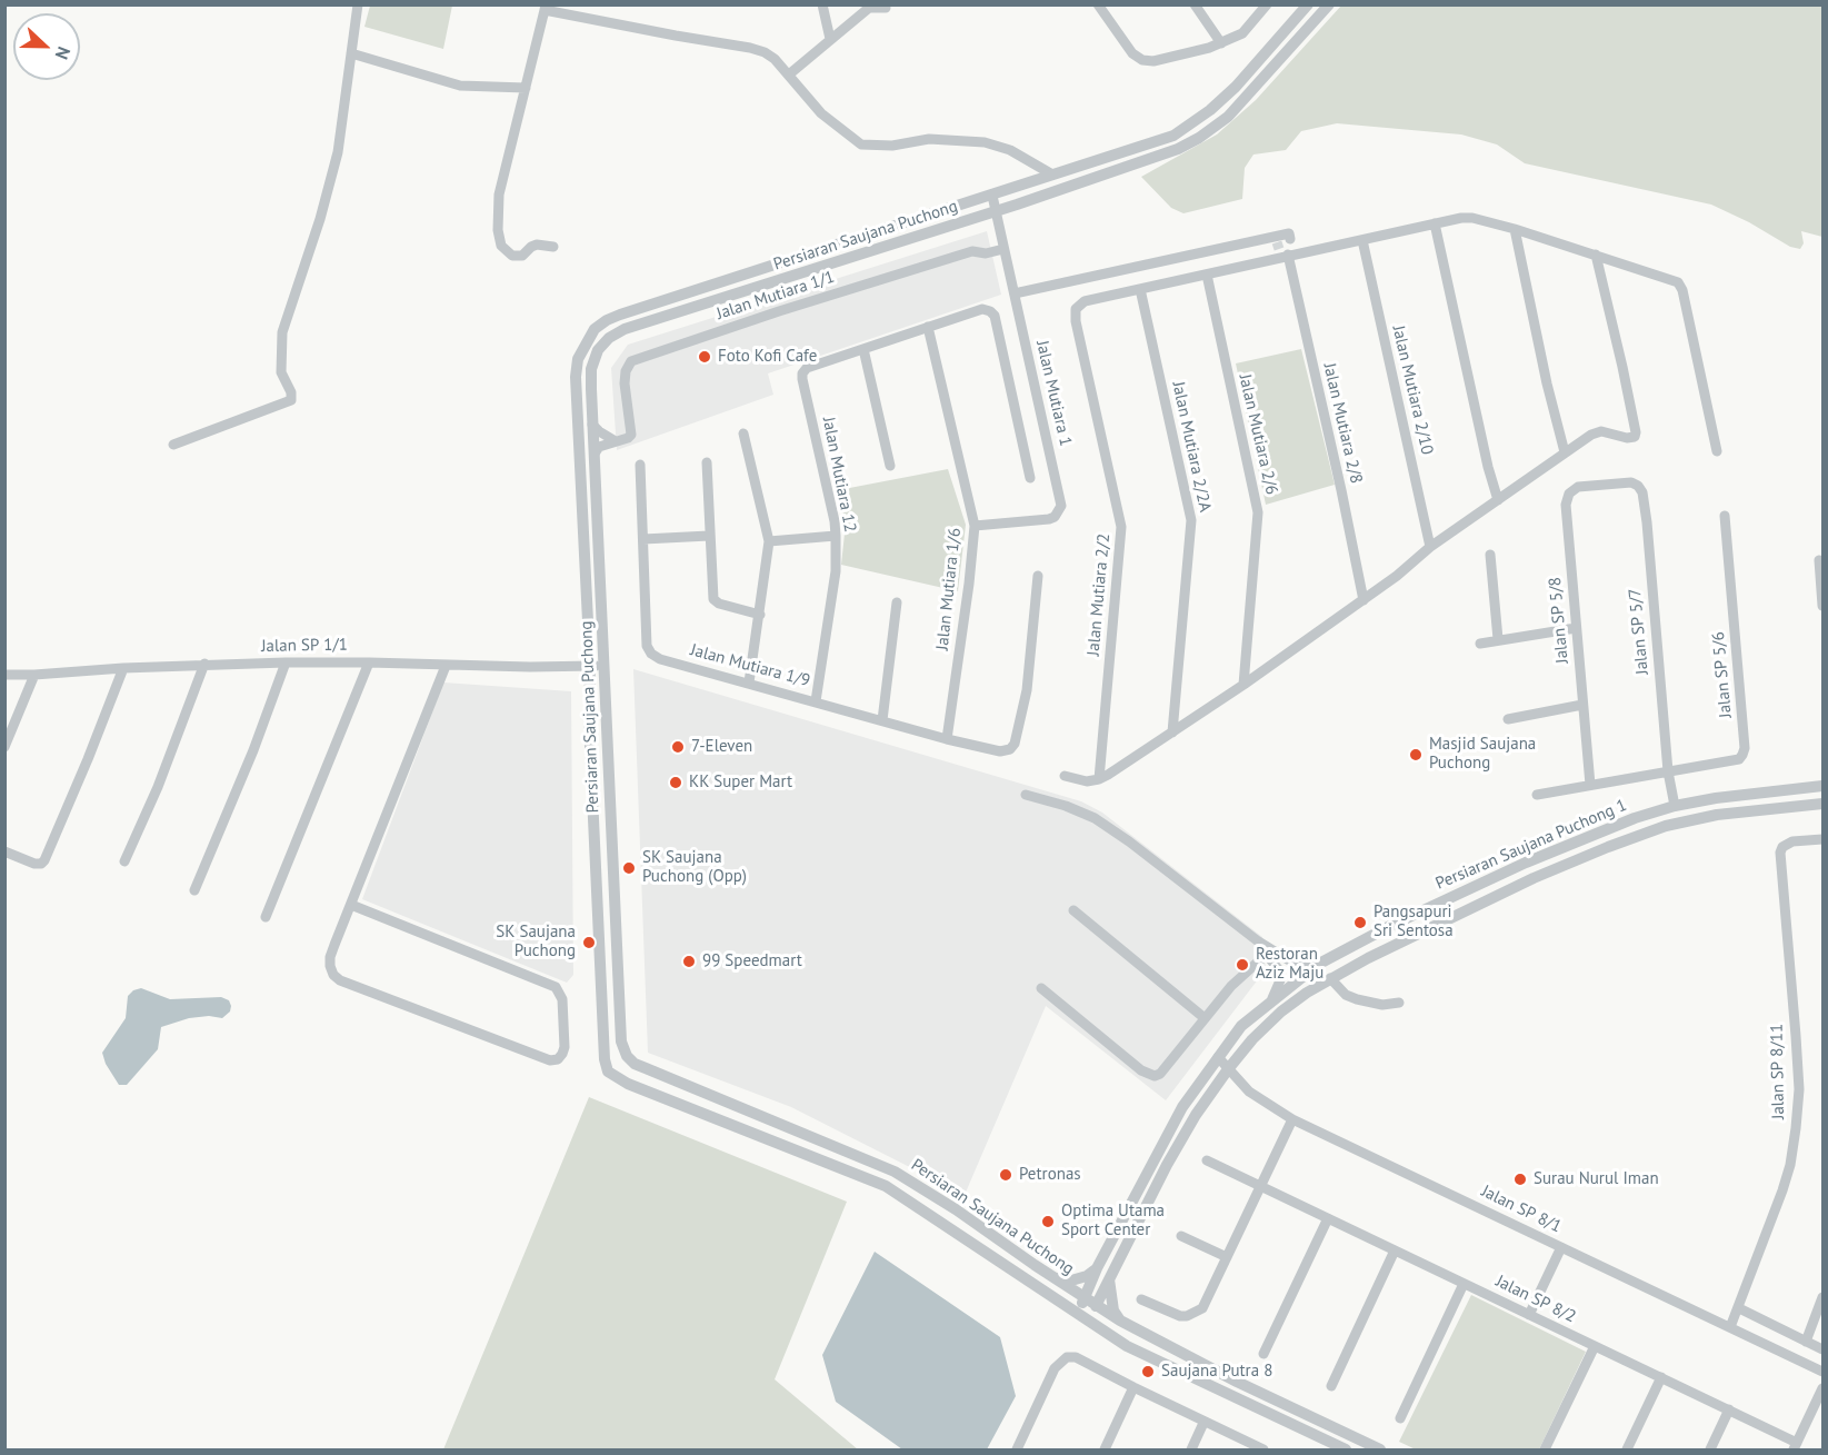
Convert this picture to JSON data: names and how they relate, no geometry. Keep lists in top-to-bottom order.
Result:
{
  "streets": {
    "street": [
      "Persiaran Saujana Puchong",
      "Jalan Mutiara 1/1",
      "Jalan Mutiara 2/10",
      "Jalan Mutiara 1",
      "Jalan Mutiara 2/8",
      "Jalan Mutiara 2/6",
      "Jalan Mutiara 2/2A",
      "Jalan Mutiara 12",
      "Jalan Mutiara 1/6",
      "Jalan Mutiara 2/2",
      "Jalan SP 5/8",
      "Jalan SP 5/7",
      "Jalan SP 1/1",
      "Jalan Mutiara 1/9",
      "Jalan SP 5/6",
      "Persiaran Saujana Puchong 1",
      "Jalan SP 8/11",
      "Jalan SP 8/1",
      "Jalan SP 8/2"
    ]
  },
  "crossings": [
    ["Persiaran Saujana Puchong", "Jalan Mutiara 1"],
    ["Persiaran Saujana Puchong", "Jalan SP 1/1"],
    ["Persiaran Saujana Puchong", "Persiaran Saujana Puchong 1"],
    ["Jalan Mutiara 1/1", "Jalan Mutiara 1"],
    ["Jalan Mutiara 1", "Jalan Mutiara 1/6"],
    ["Jalan Mutiara 2/2A", "Jalan Mutiara 2/2"],
    ["Jalan Mutiara 12", "Jalan Mutiara 1/9"],
    ["Jalan Mutiara 1/6", "Jalan Mutiara 1/9"],
    ["Jalan SP 5/8", "Jalan SP 5/7"],
    ["Jalan SP 5/8", "Jalan SP 5/6"],
    ["Jalan SP 5/7", "Jalan SP 5/6"],
    ["Jalan SP 5/7", "Persiaran Saujana Puchong 1"],
    ["Persiaran Saujana Puchong 1", "Jalan SP 8/1"],
    ["Jalan SP 8/11", "Jalan SP 8/1"]
  ],
  "places": [
    "Foto Kofi Cafe",
    "7-Eleven",
    "Masjid Saujana Puchong",
    "KK Super Mart",
    "SK Saujana Puchong (Opp)",
    "Pangsapuri Sri Sentosa",
    "SK Saujana Puchong",
    "99 Speedmart",
    "Restoran Aziz Maju",
    "Petronas",
    "Surau Nurul Iman",
    "Optima Utama Sport Center",
    "Saujana Putra 8"
  ],
  "north": "right"
}
